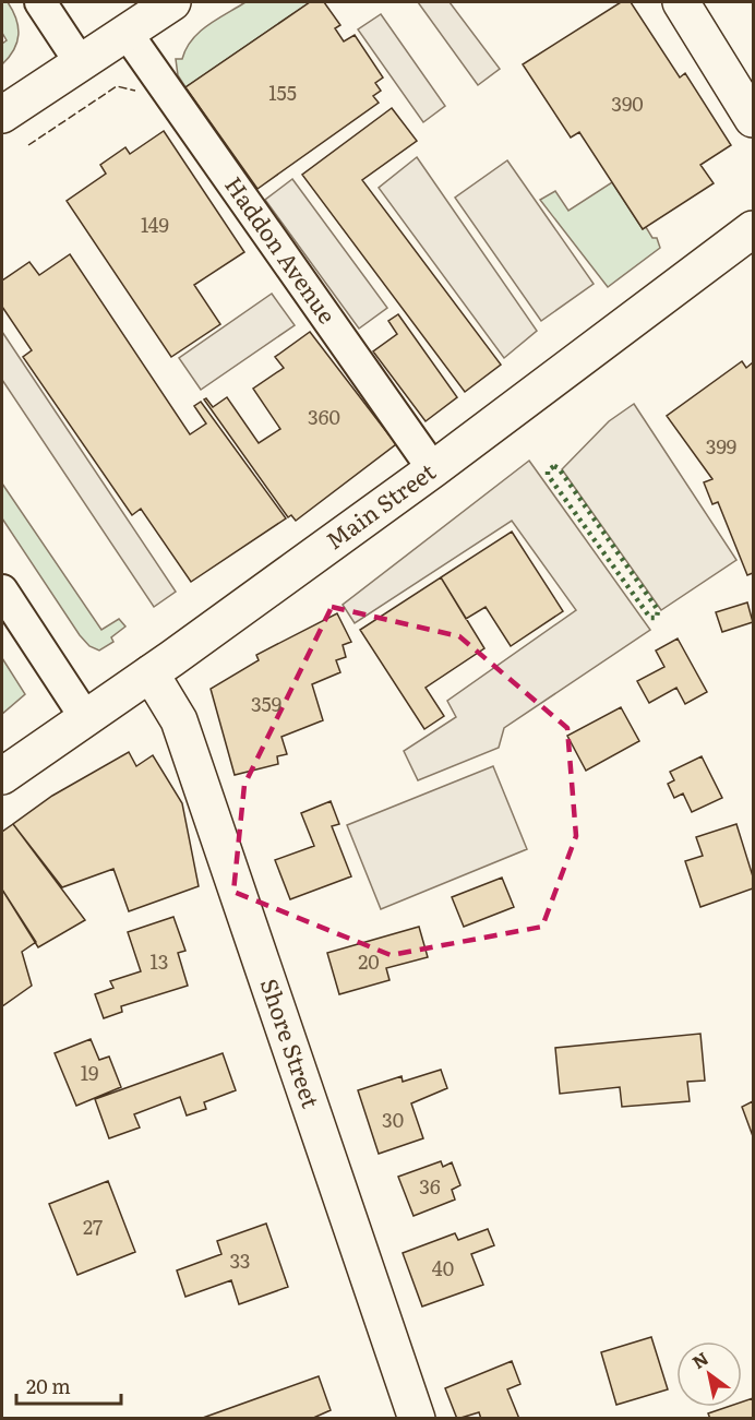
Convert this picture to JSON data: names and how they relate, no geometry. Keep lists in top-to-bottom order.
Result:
{
  "streets": {
    "main road": ["Main Street", "Shore Street"],
    "street": ["Haddon Avenue"]
  },
  "crossings": [
    ["Haddon Avenue", "Main Street"],
    ["Main Street", "Shore Street"]
  ],
  "house_numbers": [
    "155",
    "390",
    "149",
    "360",
    "399",
    "359",
    "13",
    "20",
    "19",
    "30",
    "36",
    "27",
    "33",
    "40"
  ],
  "scale_bar": "20 m",
  "north": "top left"
}
